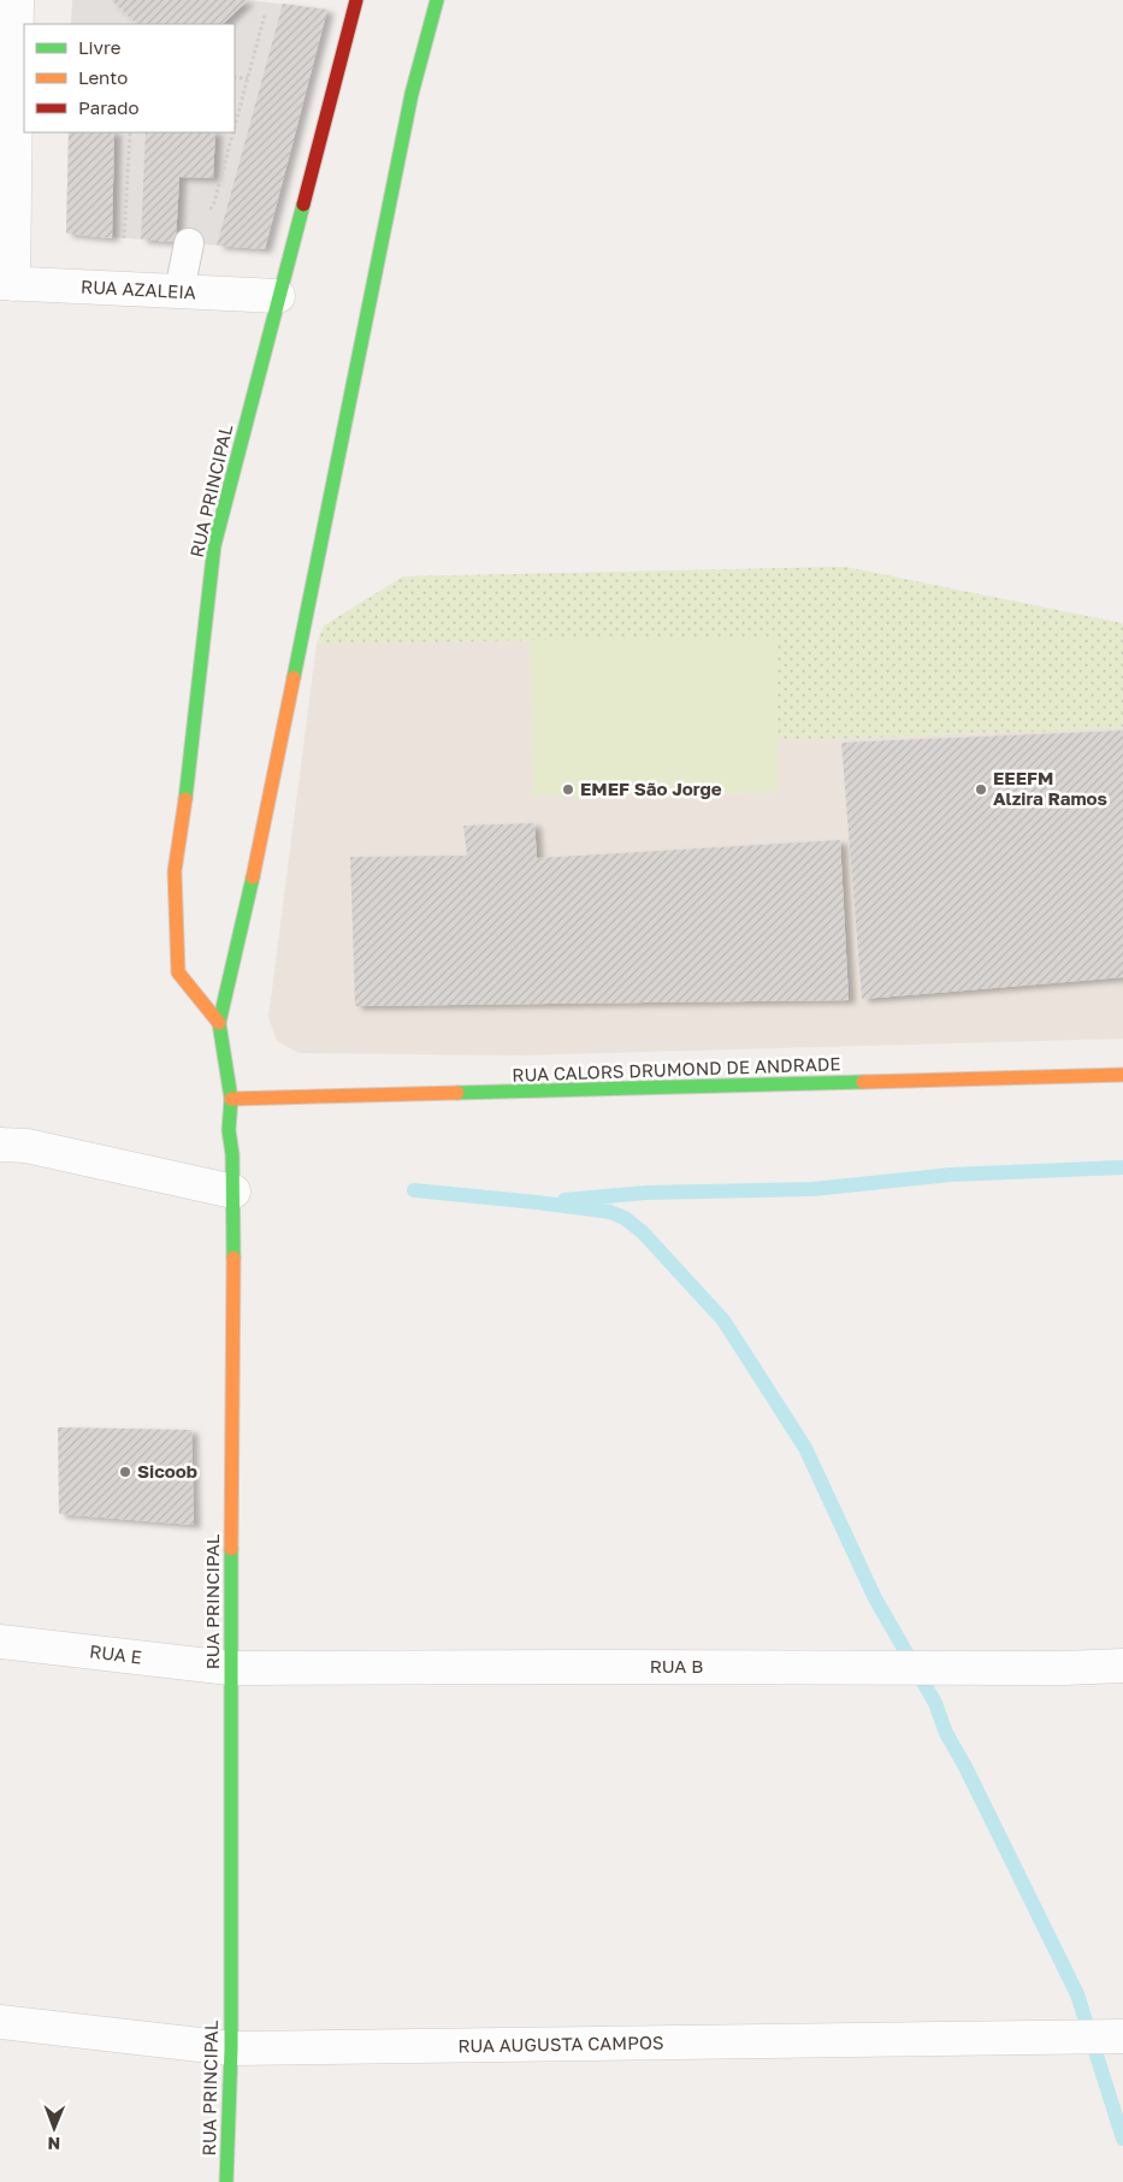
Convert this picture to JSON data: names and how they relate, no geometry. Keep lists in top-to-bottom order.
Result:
{
  "streets": {
    "main road": ["RUA PRINCIPAL", "RUA CALORS DRUMOND DE ANDRADE"],
    "street": [
      "RUA AZALEIA",
      "RUA E",
      "RUA B",
      "RUA AUGUSTA CAMPOS"
    ]
  },
  "crossings": [
    ["RUA AZALEIA", "RUA PRINCIPAL"],
    ["RUA PRINCIPAL", "RUA CALORS DRUMOND DE ANDRADE"],
    ["RUA PRINCIPAL", "RUA E"],
    ["RUA PRINCIPAL", "RUA B"],
    ["RUA PRINCIPAL", "RUA AUGUSTA CAMPOS"],
    ["RUA E", "RUA B"]
  ],
  "places": ["EMEF São Jorge", "EEEFM Alzira Ramos", "Sicoob"],
  "legend": ["Livre", "Lento", "Parado"],
  "north": "bottom"
}
